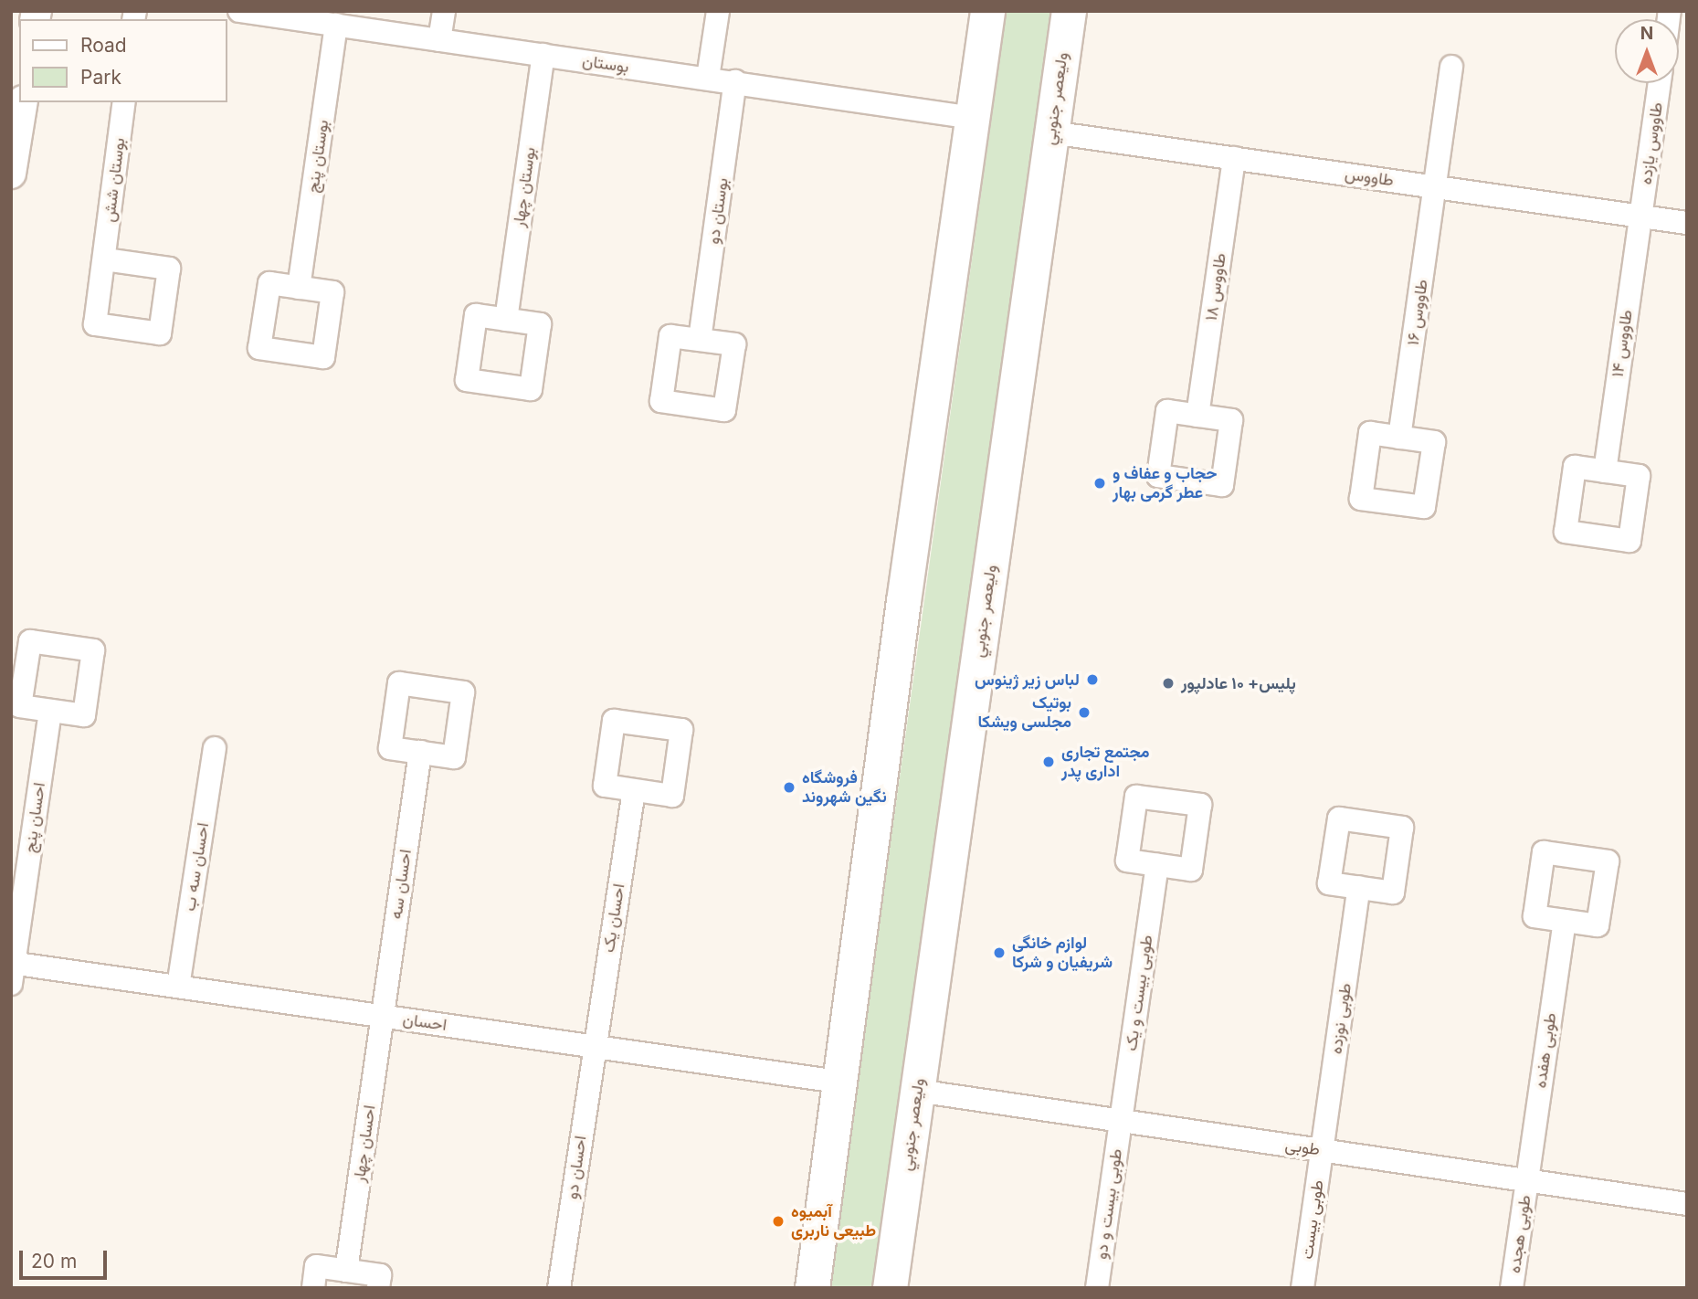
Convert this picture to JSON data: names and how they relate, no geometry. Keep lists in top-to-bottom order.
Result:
{
  "streets": {
    "main road": ["وليعصر جنوبي"],
    "street": [
      "بوستان",
      "طاووس یازده",
      "بوستان پنج",
      "طاووس",
      "بوستان شش",
      "بوستان چهار",
      "بوستان دو",
      "طاووس ۱۸",
      "طاووس ۱۶",
      "طاووس ۱۴",
      "احسان پنج",
      "احسان سه ب",
      "احسان سه",
      "احسان یک",
      "طوبی بیست و یک",
      "طوبی نوزده",
      "احسان",
      "طوبی هفده",
      "احسان چهار",
      "طوبی",
      "احسان دو",
      "طوبی بیست و دو",
      "طوبی بیست",
      "طوبی هجده"
    ]
  },
  "crossings": [
    ["بوستان", "بوستان پنج"],
    ["بوستان", "بوستان چهار"],
    ["بوستان", "بوستان دو"],
    ["وليعصر جنوبي", "طاووس"],
    ["وليعصر جنوبي", "طوبی"],
    ["طاووس یازده", "طاووس"],
    ["طاووس یازده", "طاووس ۱۴"],
    ["طاووس", "طاووس ۱۸"],
    ["طاووس", "طاووس ۱۶"],
    ["طاووس", "طاووس ۱۴"],
    ["احسان پنج", "احسان"],
    ["احسان سه ب", "احسان"],
    ["احسان سه", "احسان"],
    ["احسان سه", "احسان چهار"],
    ["احسان یک", "احسان"],
    ["احسان یک", "احسان دو"],
    ["طوبی بیست و یک", "طوبی"],
    ["طوبی بیست و یک", "طوبی بیست و دو"],
    ["طوبی نوزده", "طوبی"],
    ["طوبی نوزده", "طوبی بیست"],
    ["احسان", "احسان چهار"],
    ["احسان", "احسان دو"],
    ["طوبی هفده", "طوبی"],
    ["طوبی هفده", "طوبی هجده"],
    ["طوبی", "طوبی بیست و دو"],
    ["طوبی", "طوبی بیست"],
    ["طوبی", "طوبی هجده"]
  ],
  "places": [
    "حجاب و عفاف و عطر گرمی بهار",
    "لباس زیر ژینوس",
    "پلیس+ ۱۰ عادلپور",
    "بوتیک مجلسی ویشکا",
    "مجتمع تجاری اداری پدر",
    "فروشگاه نگین شهروند",
    "لوازم خانگی شریفیان و شرکا",
    "آبمیوه طبیعی ناربری"
  ],
  "legend": ["Road", "Park"],
  "scale_bar": "20 m",
  "north": "top"
}
